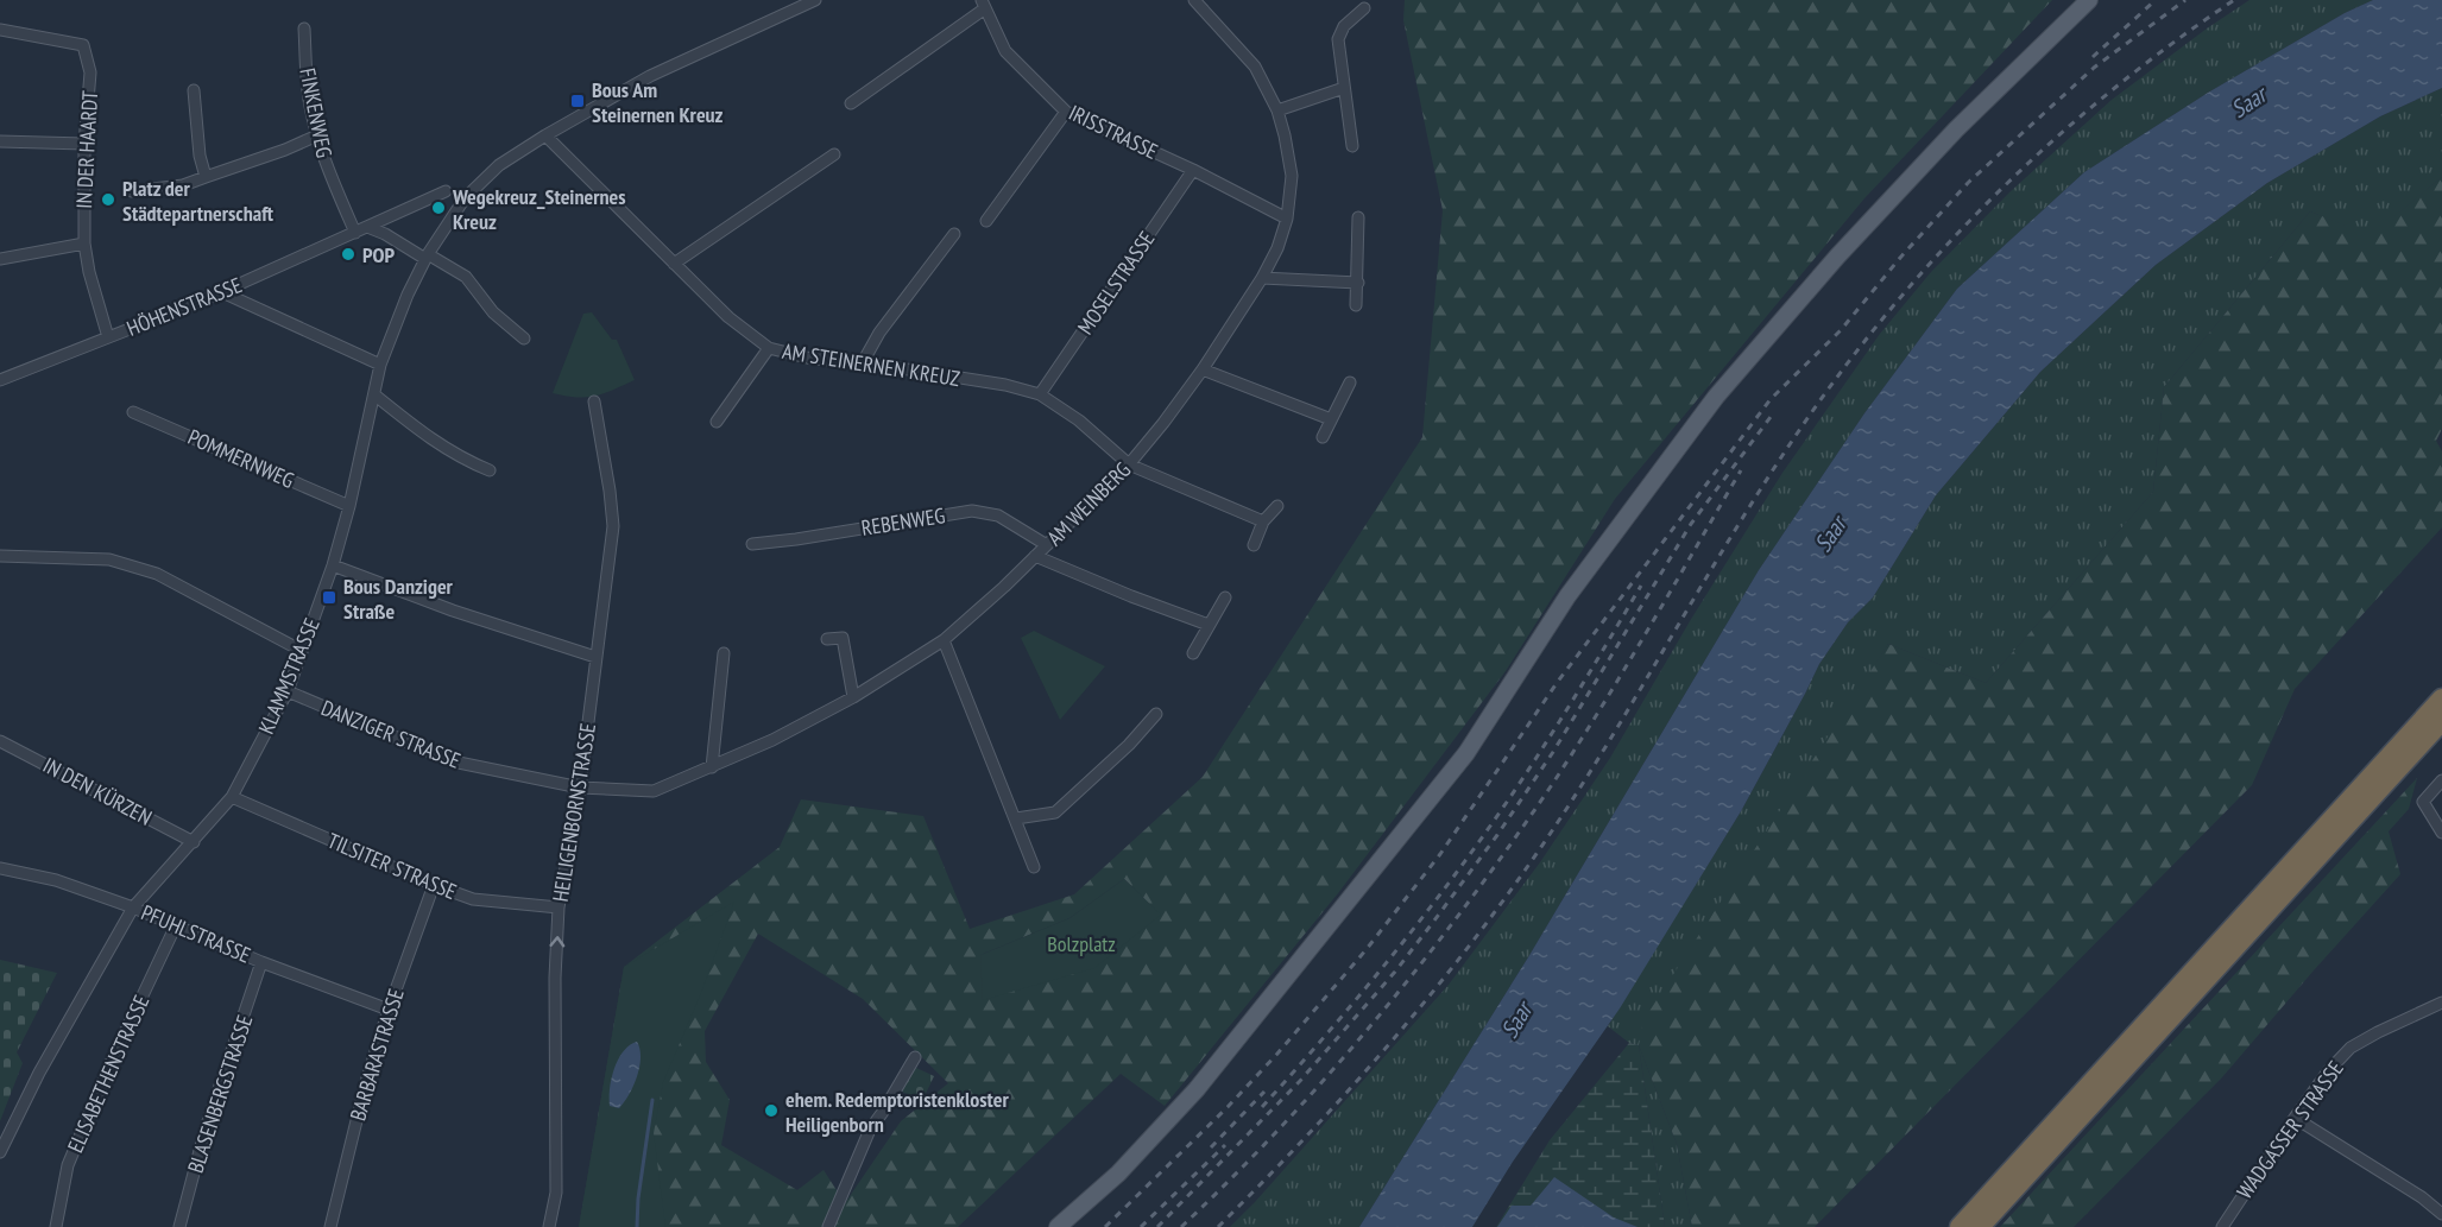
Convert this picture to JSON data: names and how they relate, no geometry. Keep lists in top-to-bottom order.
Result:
{
  "streets": {
    "street": [
      "FINKENWEG",
      "IRISSTRASSE",
      "IN DER HAARDT",
      "MOSELSTRASSE",
      "HÖHENSTRASSE",
      "AM STEINERNEN KREUZ",
      "POMMERNWEG",
      "AM WEINBERG",
      "REBENWEG",
      "KLAMMSTRASSE",
      "DANZIGER STRASSE",
      "IN DEN KÜRZEN",
      "HEILIGENBORNSTRASSE",
      "TILSITER STRASSE",
      "PFUHLSTRASSE",
      "BARBARASTRASSE",
      "ELISABETHENSTRASSE",
      "BLASENBERGSTRASSE",
      "WADGASSER STRASSE"
    ]
  },
  "crossings": [
    ["FINKENWEG", "HÖHENSTRASSE"],
    ["IRISSTRASSE", "MOSELSTRASSE"],
    ["IRISSTRASSE", "AM WEINBERG"],
    ["IN DER HAARDT", "HÖHENSTRASSE"],
    ["MOSELSTRASSE", "AM STEINERNEN KREUZ"],
    ["AM STEINERNEN KREUZ", "AM WEINBERG"],
    ["AM STEINERNEN KREUZ", "KLAMMSTRASSE"],
    ["POMMERNWEG", "KLAMMSTRASSE"],
    ["AM WEINBERG", "REBENWEG"],
    ["AM WEINBERG", "DANZIGER STRASSE"],
    ["AM WEINBERG", "HEILIGENBORNSTRASSE"],
    ["KLAMMSTRASSE", "DANZIGER STRASSE"],
    ["KLAMMSTRASSE", "IN DEN KÜRZEN"],
    ["KLAMMSTRASSE", "TILSITER STRASSE"],
    ["KLAMMSTRASSE", "PFUHLSTRASSE"],
    ["DANZIGER STRASSE", "HEILIGENBORNSTRASSE"],
    ["HEILIGENBORNSTRASSE", "TILSITER STRASSE"],
    ["TILSITER STRASSE", "BARBARASTRASSE"],
    ["PFUHLSTRASSE", "BARBARASTRASSE"],
    ["PFUHLSTRASSE", "ELISABETHENSTRASSE"],
    ["PFUHLSTRASSE", "BLASENBERGSTRASSE"]
  ],
  "one_way": ["HEILIGENBORNSTRASSE"],
  "water": ["Saar"],
  "parks": ["Bolzplatz"],
  "places": {
    "transit": ["Bous Am Steinernen Kreuz", "Bous Danziger Straße"],
    "other": [
      "Platz der Städtepartnerschaft",
      "Wegekreuz_Steinernes Kreuz",
      "POP",
      "ehem. Redemptoristenkloster Heiligenborn"
    ]
  }
}
